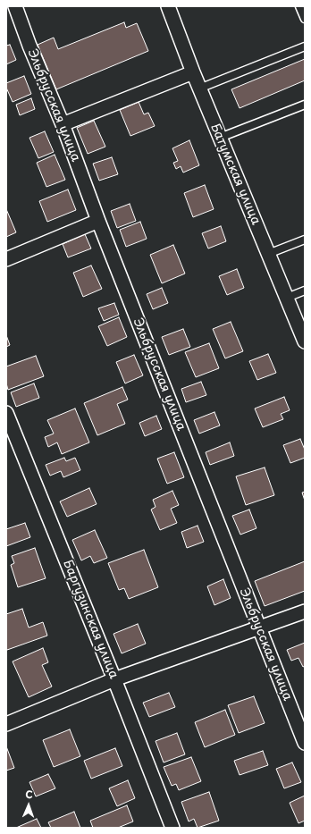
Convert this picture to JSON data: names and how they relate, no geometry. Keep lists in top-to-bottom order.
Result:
{
  "streets": {
    "street": ["Эльбрусская улица", "Батумская улица", "Баргузинская улица"]
  },
  "north": "top"
}
